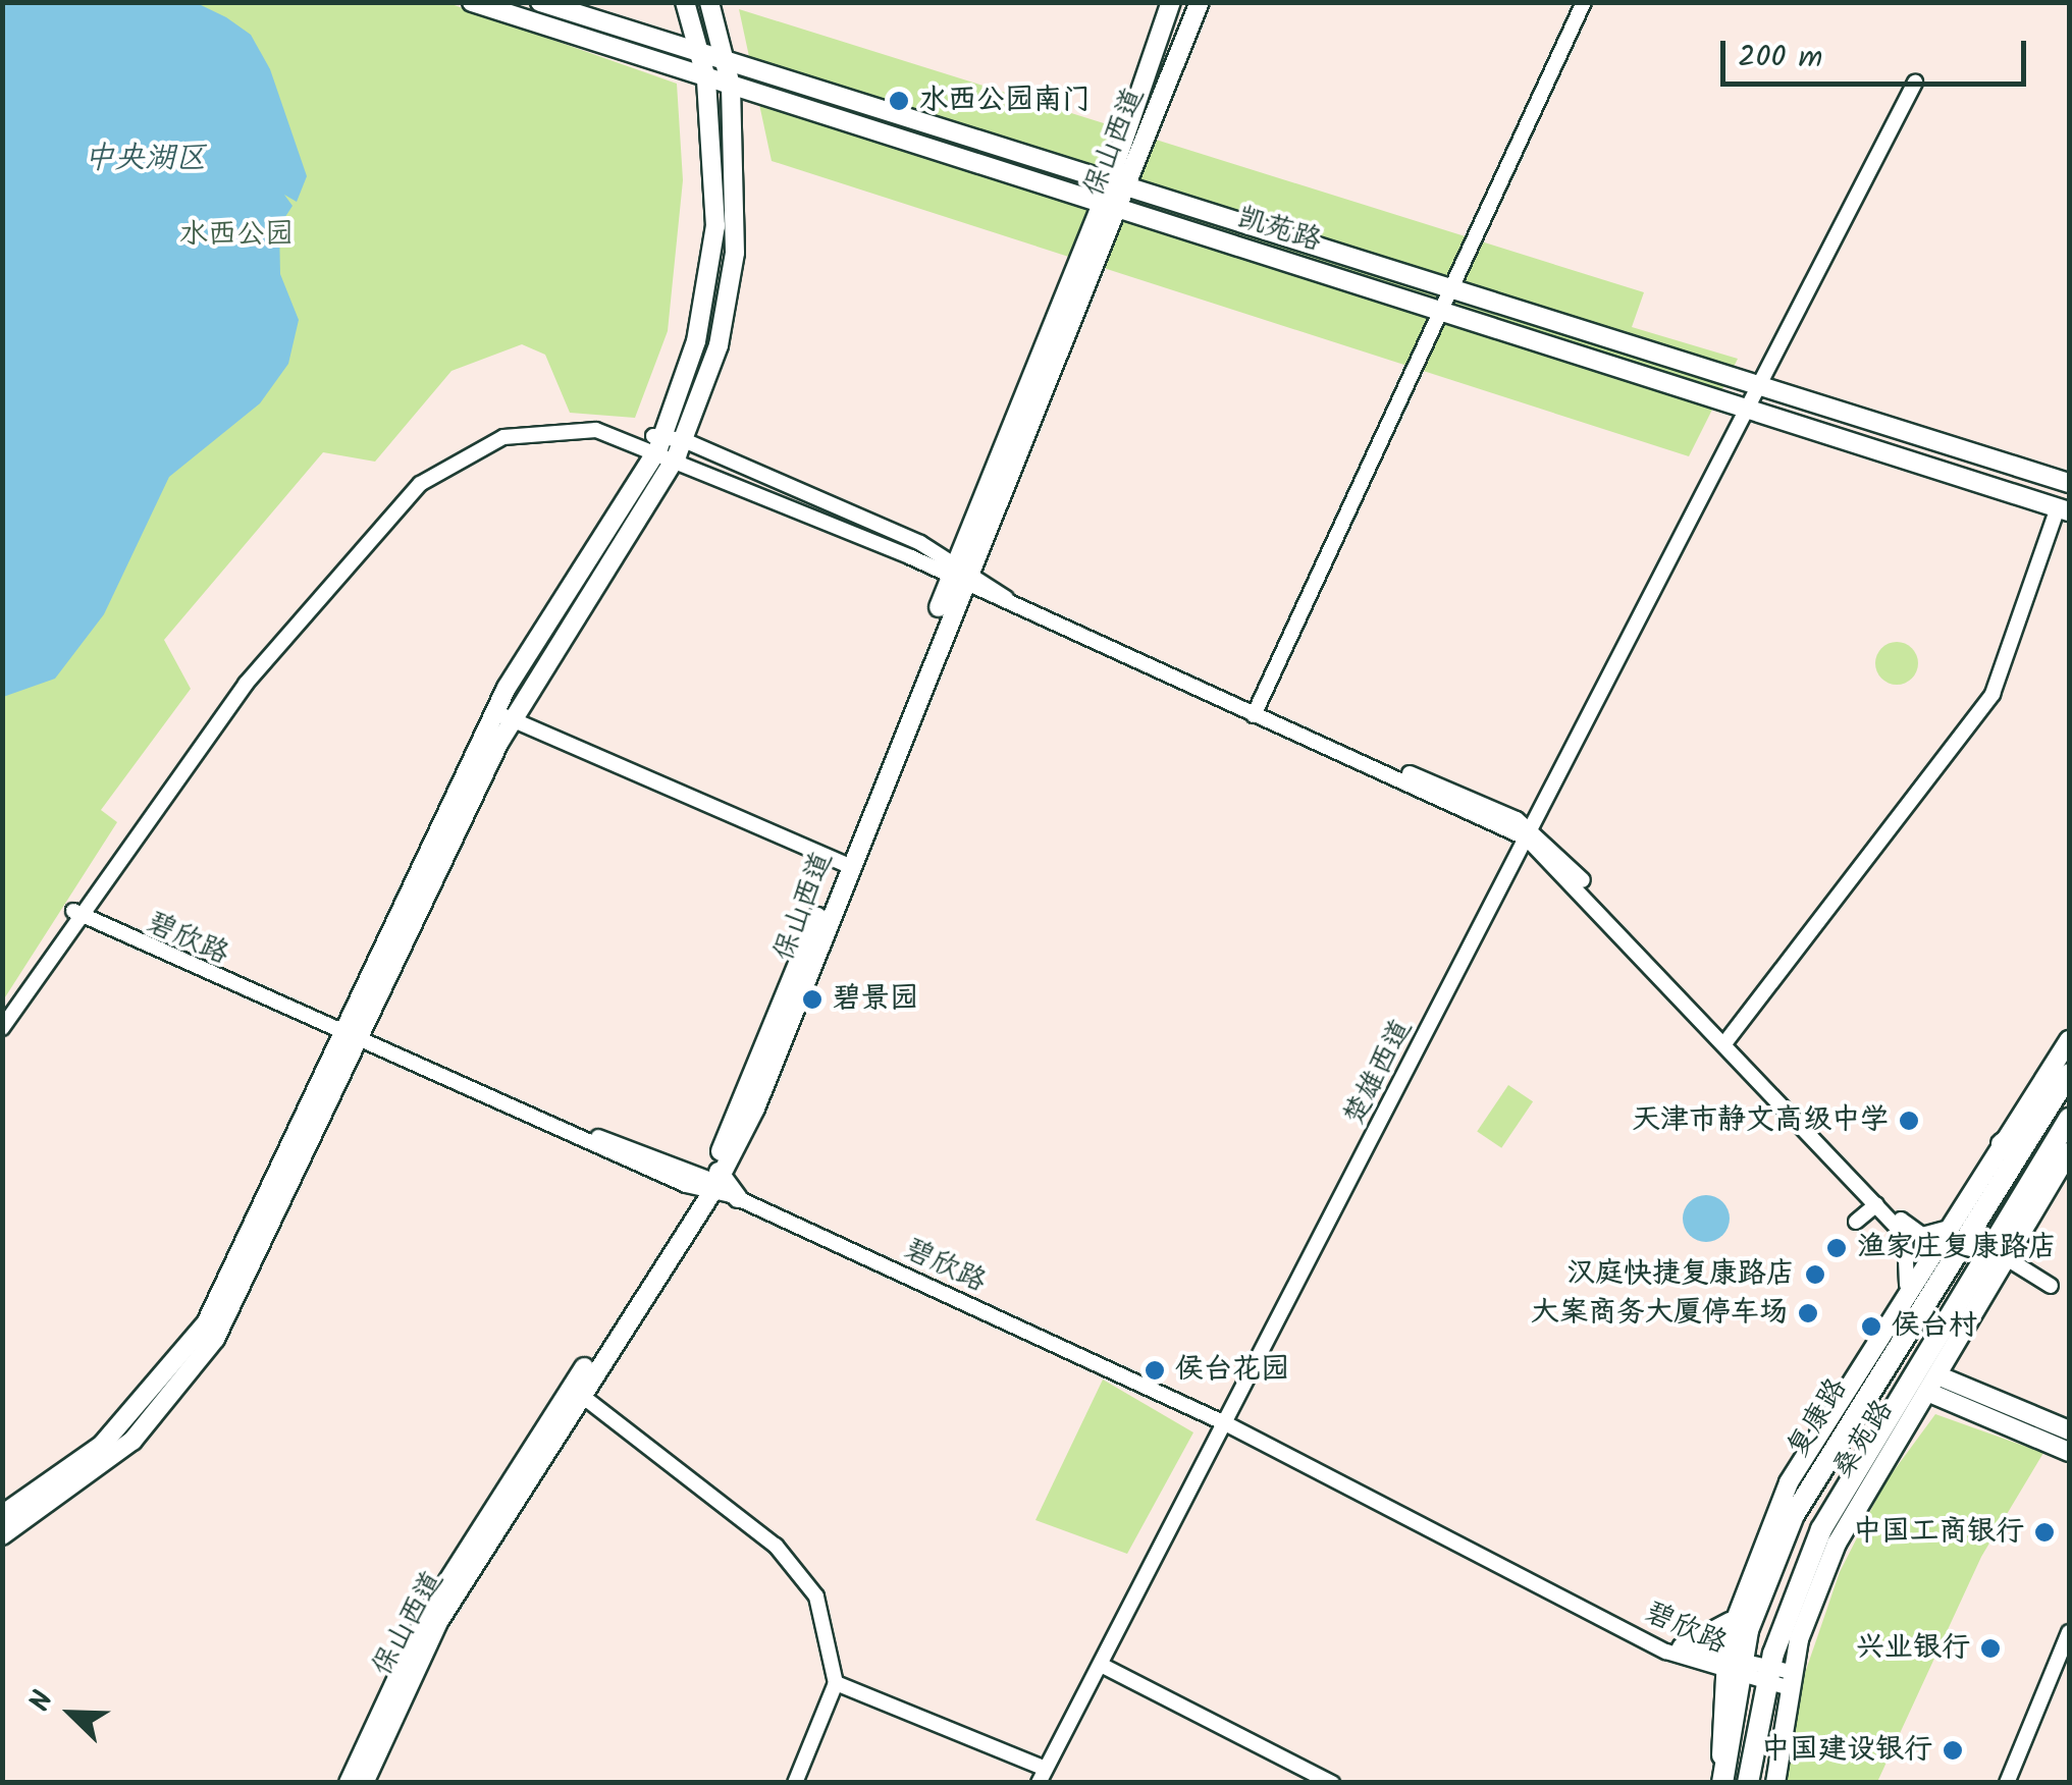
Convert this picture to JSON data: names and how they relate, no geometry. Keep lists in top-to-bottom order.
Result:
{
  "streets": {
    "highway": ["复康路"],
    "main road": ["保山西道", "凯苑路", "桑苑路"],
    "street": ["碧欣路", "楚雄西道"]
  },
  "crossings": [
    ["保山西道", "凯苑路"],
    ["保山西道", "碧欣路"],
    ["凯苑路", "楚雄西道"],
    ["碧欣路", "楚雄西道"],
    ["碧欣路", "复康路"],
    ["碧欣路", "桑苑路"],
    ["复康路", "桑苑路"]
  ],
  "water": ["中央湖区"],
  "parks": ["水西公园"],
  "places": [
    "水西公园南门",
    "碧景园",
    "天津市静文高级中学",
    "渔家庄复康路店",
    "汉庭快捷复康路店",
    "大案商务大厦停车场",
    "侯台村",
    "侯台花园",
    "中国工商银行",
    "兴业银行",
    "中国建设银行"
  ],
  "scale_bar": "200 m",
  "north": "top left"
}
